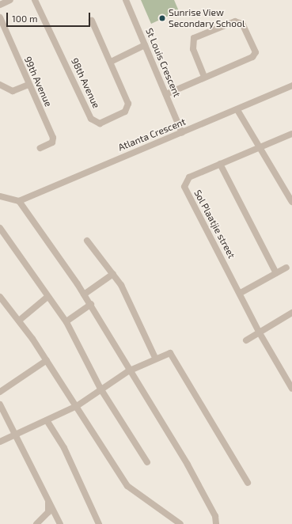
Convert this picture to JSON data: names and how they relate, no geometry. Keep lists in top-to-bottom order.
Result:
{
  "streets": {
    "street": [
      "St Louis Crescent",
      "99th Avenue",
      "98th Avenue",
      "Atlanta Crescent",
      "Sol Plaatjie street"
    ]
  },
  "crossings": [
    ["St Louis Crescent", "Atlanta Crescent"]
  ],
  "places": ["Sunrise View Secondary School"],
  "scale_bar": "100 m"
}
